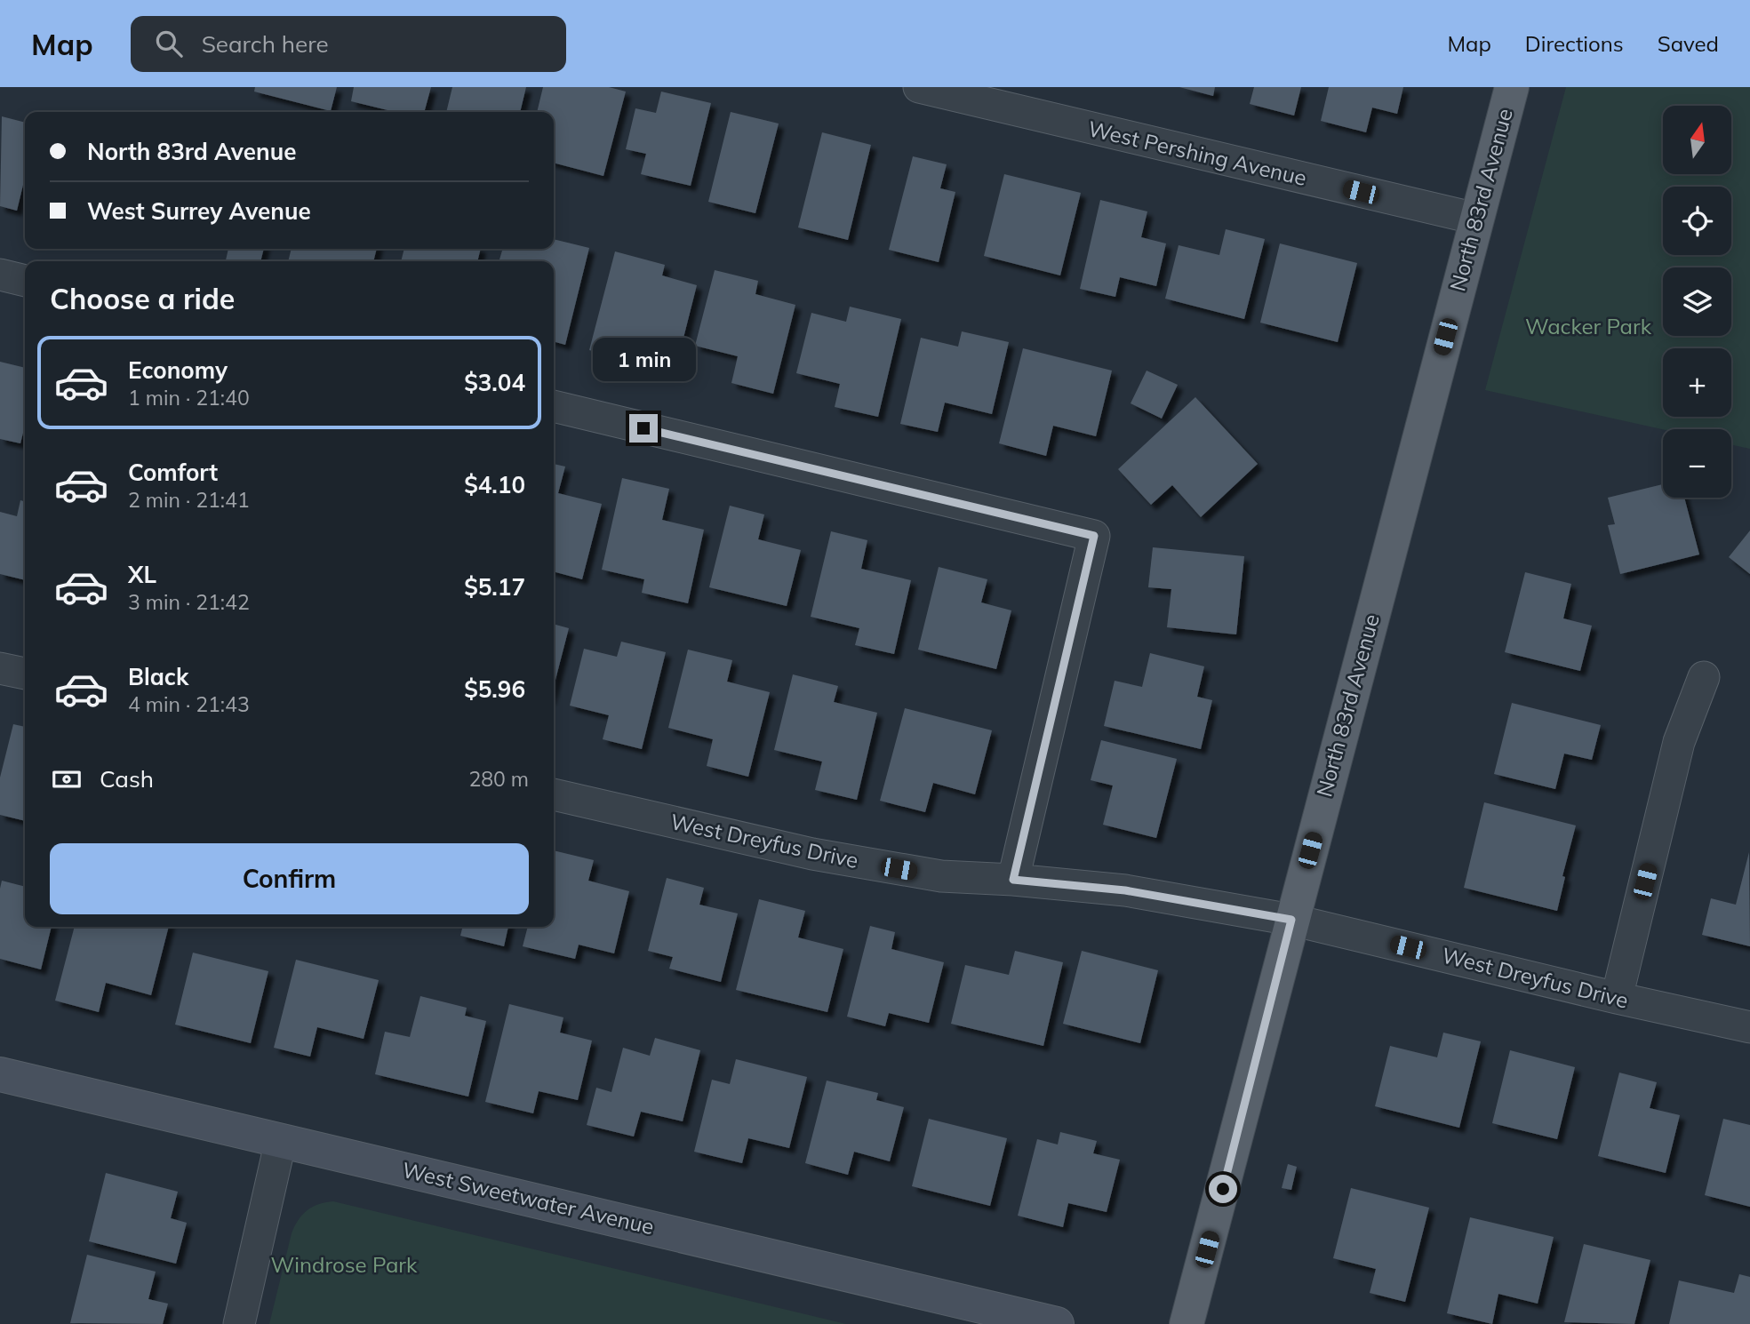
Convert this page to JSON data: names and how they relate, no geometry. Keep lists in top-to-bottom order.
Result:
{
  "streets": {
    "main road": ["North 83rd Avenue"],
    "street": ["West Pershing Avenue", "West Dreyfus Drive", "West Sweetwater Avenue"]
  },
  "crossings": [
    ["West Pershing Avenue", "North 83rd Avenue"],
    ["North 83rd Avenue", "West Dreyfus Drive"]
  ],
  "parks": ["Wacker Park", "Windrose Park"],
  "north": "top",
  "page": {
    "header": "Map",
    "search": "Search here",
    "nav": ["Map", "Directions", "Saved"],
    "map_buttons": ["+", "−"],
    "banner": ["North 83rd Avenue", "West Surrey Avenue"],
    "heading": "Choose a ride",
    "list": [
      {
        "name": "Economy",
        "note": "1 min · 21:40",
        "value": "$3.04"
      },
      {
        "name": "Comfort",
        "note": "2 min · 21:41",
        "value": "$4.10"
      },
      {
        "name": "XL",
        "note": "3 min · 21:42",
        "value": "$5.17"
      },
      {
        "name": "Black",
        "note": "4 min · 21:43",
        "value": "$5.96"
      }
    ],
    "bubble": "1 min",
    "pay": ["Cash", "280 m"],
    "buttons": "Confirm"
  }
}
